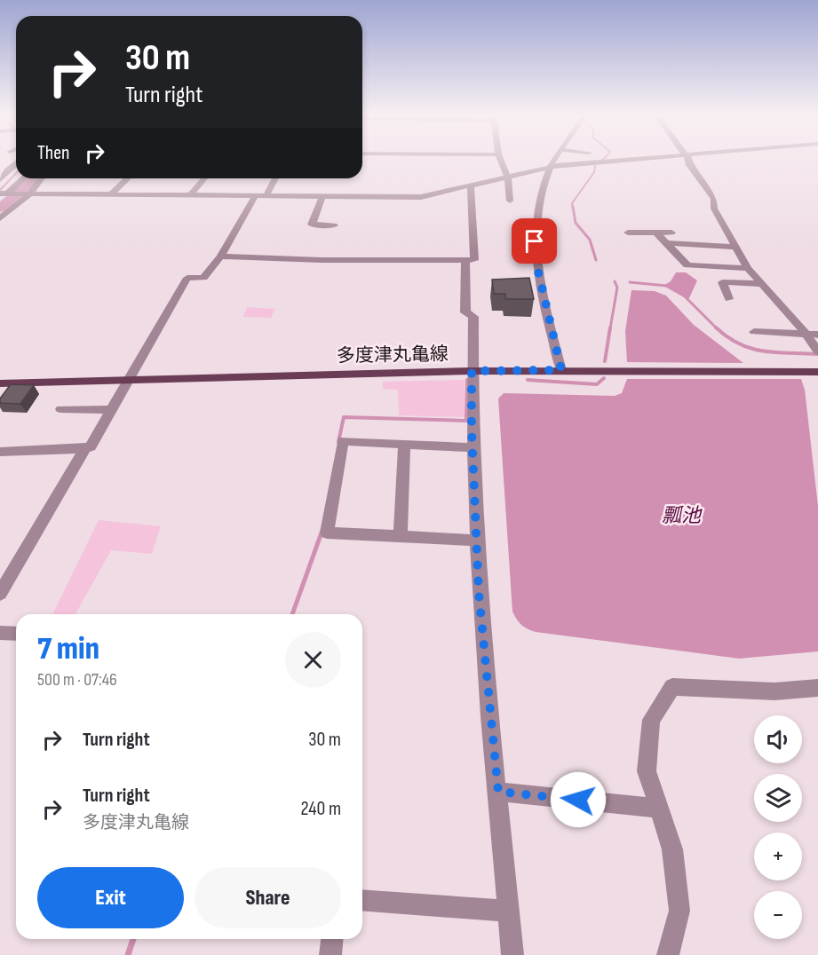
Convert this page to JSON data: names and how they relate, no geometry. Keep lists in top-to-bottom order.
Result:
{
  "streets": {
    "main road": ["多度津丸亀線"]
  },
  "water": ["瓢池"],
  "page": {
    "turn": ["30 m", "Turn right"],
    "then": "Then",
    "heading": ["7 min", "500 m · 07:46"],
    "list": [
      {
        "name": "Turn right",
        "value": "30 m"
      },
      {
        "name": "Turn right",
        "note": "多度津丸亀線",
        "value": "240 m"
      }
    ],
    "map_buttons": ["+", "−"],
    "buttons": ["Exit", "Share"]
  }
}
